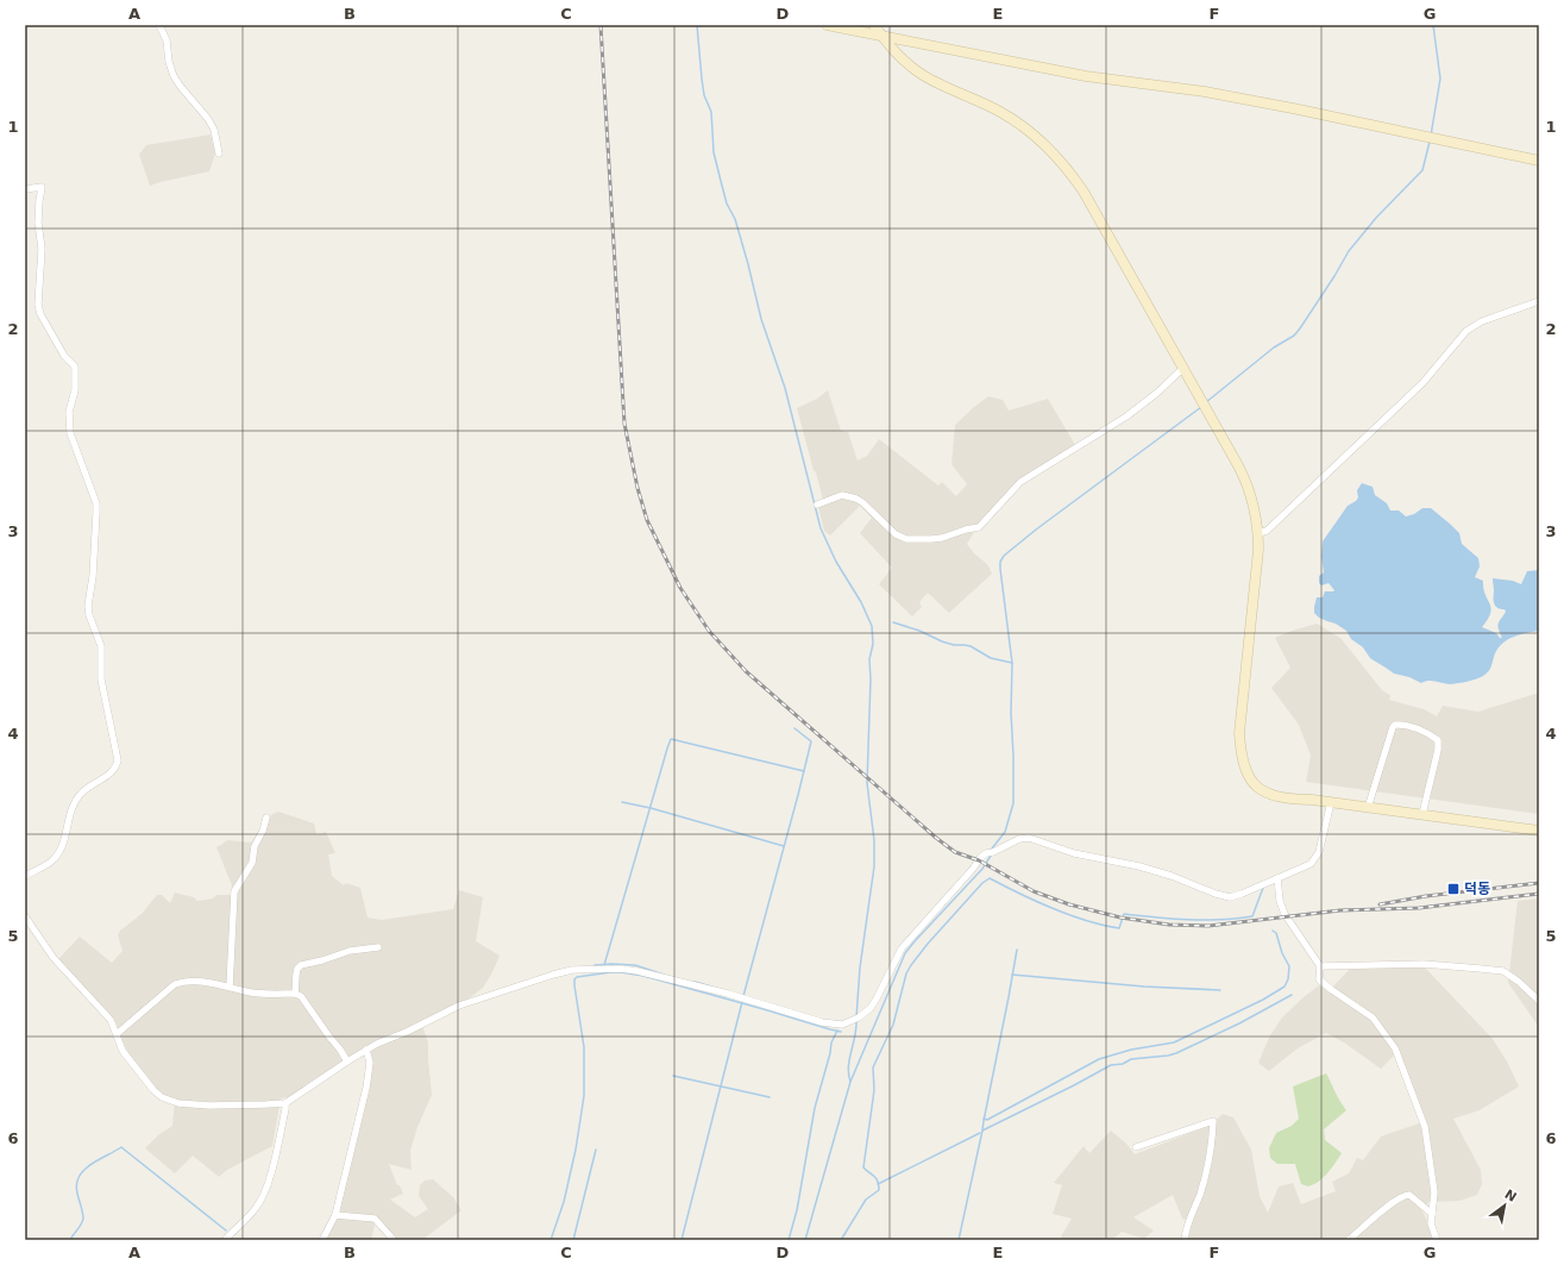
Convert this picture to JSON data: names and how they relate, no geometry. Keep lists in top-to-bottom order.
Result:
{
  "places": {
    "transit": ["덕동"]
  },
  "north": "top right",
  "grid": {
    "columns": [
      "A",
      "B",
      "C",
      "D",
      "E",
      "F",
      "G"
    ],
    "rows": [
      "1",
      "2",
      "3",
      "4",
      "5",
      "6"
    ]
  }
}
